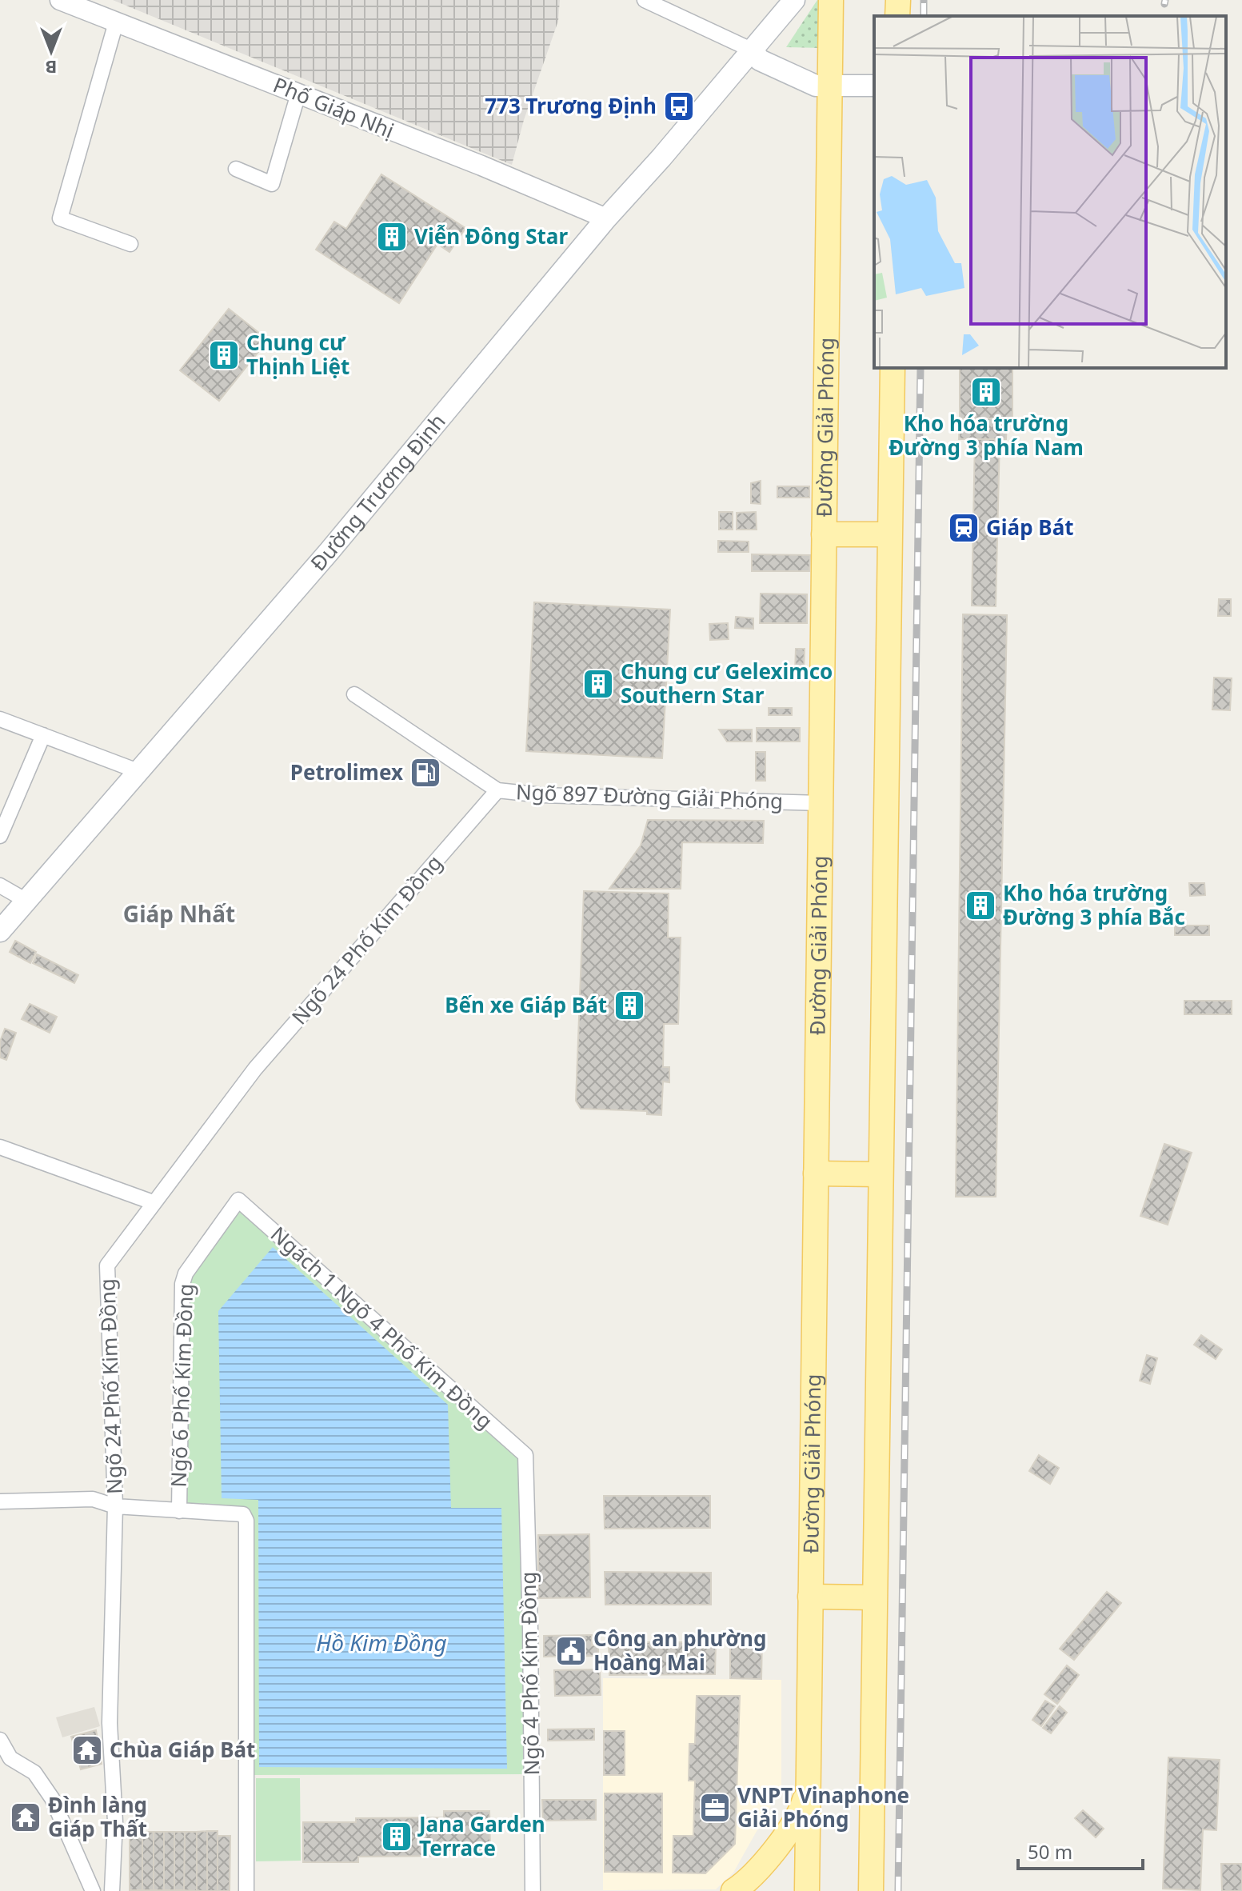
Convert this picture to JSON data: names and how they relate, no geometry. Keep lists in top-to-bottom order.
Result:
{
  "streets": {
    "main road": ["Đường Giải Phóng", "Đường Trương Định"],
    "street": [
      "Phố Giáp Nhị",
      "Ngõ 897 Đường Giải Phóng",
      "Ngõ 24 Phố Kim Đồng",
      "Ngách 1 Ngõ 4 Phố Kim Đồng",
      "Ngõ 6 Phố Kim Đồng",
      "Ngõ 4 Phố Kim Đồng"
    ]
  },
  "crossings": [
    ["Phố Giáp Nhị", "Đường Trương Định"],
    ["Đường Giải Phóng", "Ngõ 897 Đường Giải Phóng"],
    ["Ngõ 897 Đường Giải Phóng", "Ngõ 24 Phố Kim Đồng"],
    ["Ngõ 24 Phố Kim Đồng", "Ngõ 6 Phố Kim Đồng"],
    ["Ngách 1 Ngõ 4 Phố Kim Đồng", "Ngõ 6 Phố Kim Đồng"],
    ["Ngách 1 Ngõ 4 Phố Kim Đồng", "Ngõ 4 Phố Kim Đồng"]
  ],
  "districts": ["Giáp Nhất"],
  "water": ["Hồ Kim Đồng"],
  "places": {
    "bus stop": ["773 Trương Định"],
    "building": [
      "Viễn Đông Star",
      "Chung cư Thịnh Liệt",
      "Kho hóa trường Đường 3 phía Nam",
      "Chung cư Geleximco Southern Star",
      "Kho hóa trường Đường 3 phía Bắc",
      "Bến xe Giáp Bát",
      "Jana Garden Terrace"
    ],
    "station": ["Giáp Bát"],
    "fuel station": ["Petrolimex"],
    "public building": ["Công an phường Hoàng Mai"],
    "temple": ["Chùa Giáp Bát", "Đình làng Giáp Thất"],
    "office": ["VNPT Vinaphone Giải Phóng"]
  },
  "scale_bar": "50 m",
  "north": "bottom"
}
